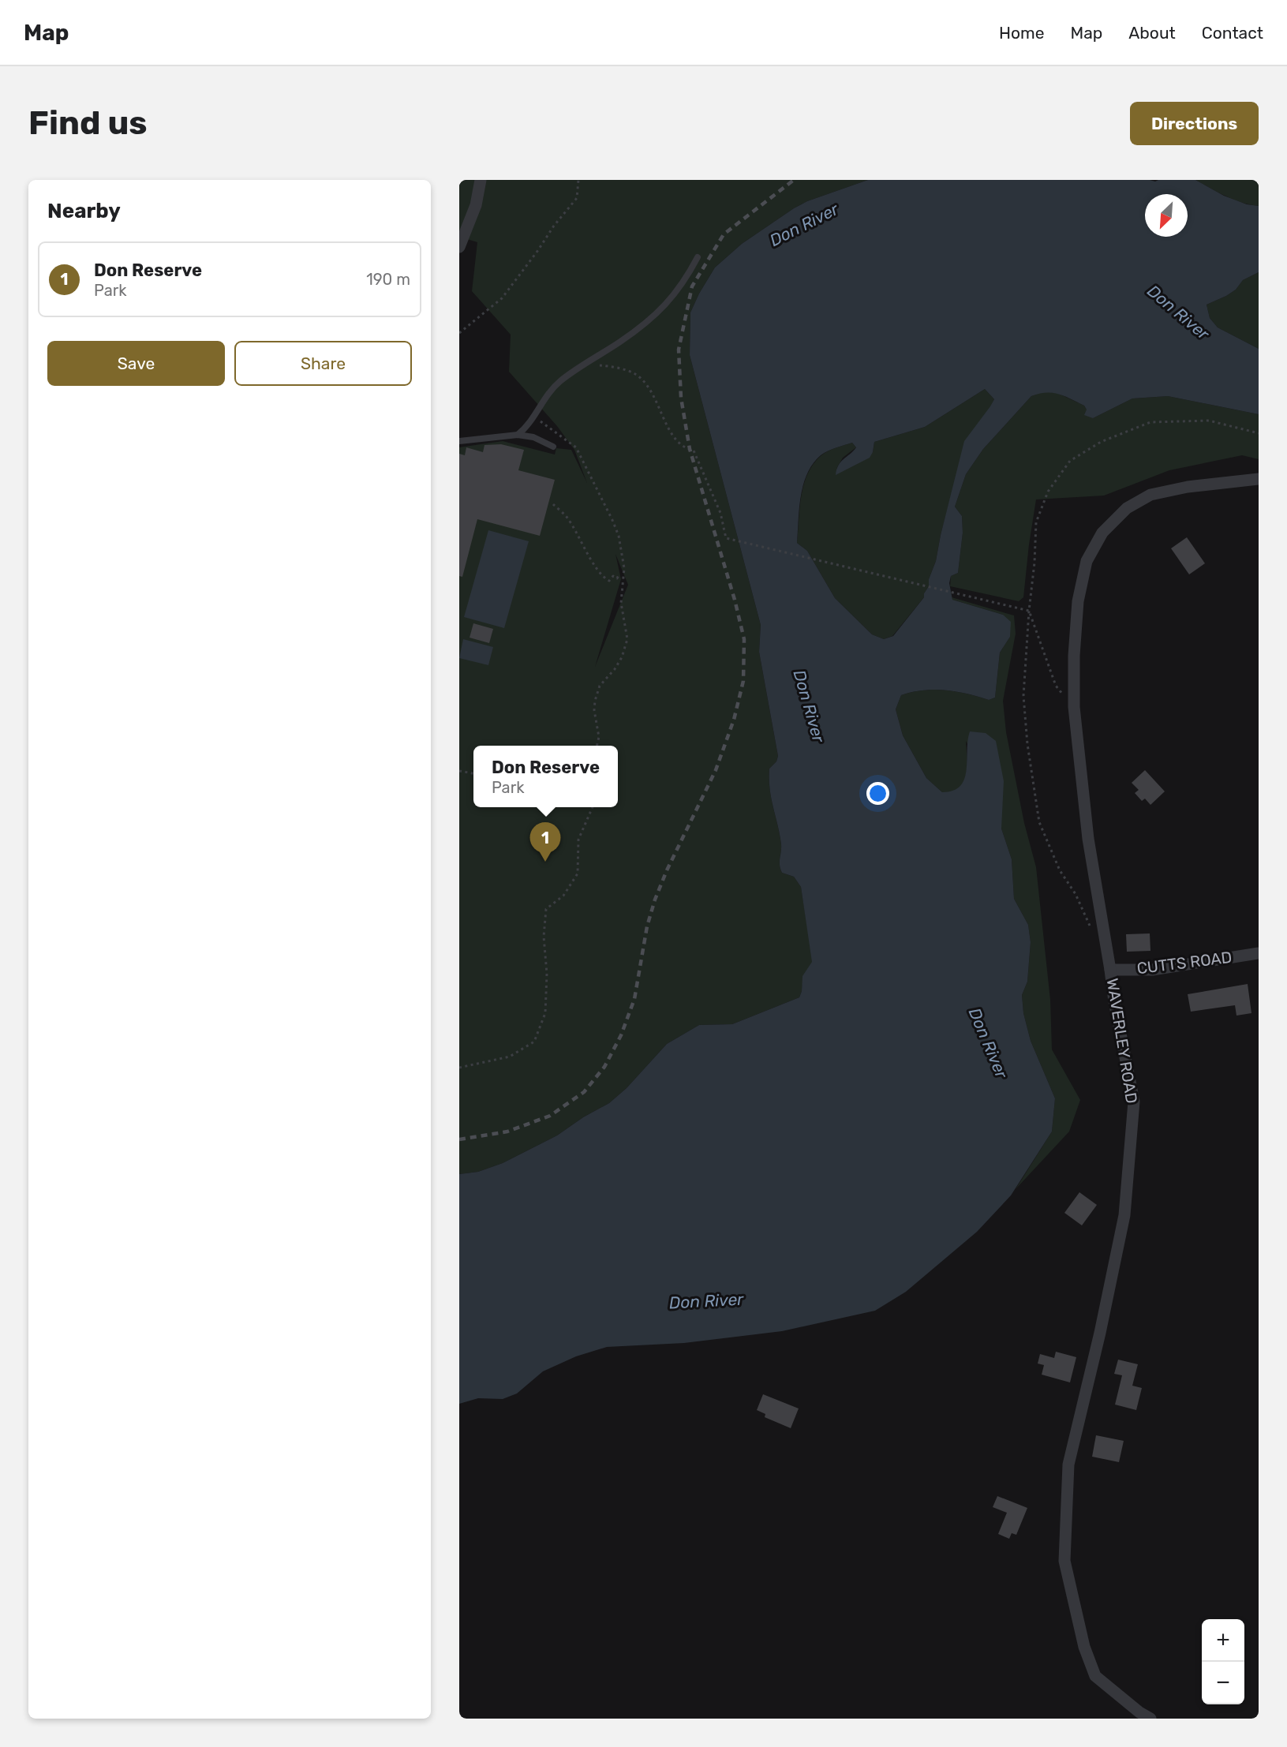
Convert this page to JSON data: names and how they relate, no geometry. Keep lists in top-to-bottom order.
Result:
{
  "streets": {
    "street": ["CUTTS ROAD", "WAVERLEY ROAD"]
  },
  "crossings": [
    ["CUTTS ROAD", "WAVERLEY ROAD"]
  ],
  "water": ["Don River"],
  "north": "bottom left",
  "page": {
    "header": "Map",
    "nav": [
      "Home",
      "Map",
      "About",
      "Contact"
    ],
    "buttons": [
      "Directions",
      ["Save", "Share"]
    ],
    "title": "Find us",
    "heading": "Nearby",
    "list": [
      {
        "mark": "1",
        "name": "Don Reserve",
        "note": "Park",
        "value": "190 m"
      }
    ],
    "popup": ["Don Reserve", "Park"],
    "pins": "1",
    "map_buttons": ["+", "−"]
  }
}
